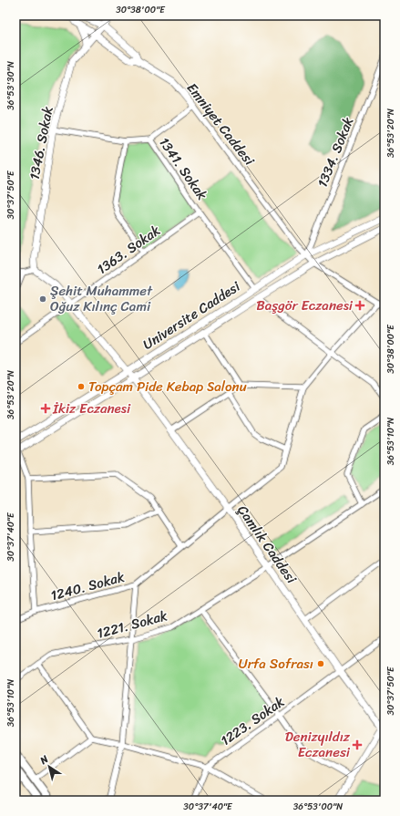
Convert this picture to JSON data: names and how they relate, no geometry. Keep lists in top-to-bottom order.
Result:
{
  "streets": {
    "street": [
      "Emniyet Caddesi",
      "1346. Sokak",
      "1334. Sokak",
      "1341. Sokak",
      "1363. Sokak",
      "Universite Caddesi",
      "Çamlık Caddesi",
      "1240. Sokak",
      "1221. Sokak",
      "1223. Sokak"
    ]
  },
  "crossings": [
    ["Emniyet Caddesi", "1346. Sokak"],
    ["Emniyet Caddesi", "1334. Sokak"],
    ["Emniyet Caddesi", "Universite Caddesi"],
    ["1346. Sokak", "1341. Sokak"],
    ["1334. Sokak", "Universite Caddesi"],
    ["1341. Sokak", "1363. Sokak"],
    ["1341. Sokak", "Universite Caddesi"],
    ["Universite Caddesi", "Çamlık Caddesi"],
    ["Çamlık Caddesi", "1240. Sokak"],
    ["Çamlık Caddesi", "1221. Sokak"],
    ["Çamlık Caddesi", "1223. Sokak"]
  ],
  "places": {
    "other": ["Şehit Muhammet Oğuz Kılınç Cami", "Topçam Pide Kebap Salonu", "Urfa Sofrası"],
    "health": ["Başgör Eczanesi", "İkiz Eczanesi", "Denizyıldız Eczanesi"]
  },
  "north": "top left",
  "coordinates": [
    "30°38'00\"E",
    "36°53'30\"N",
    "36°53'20\"N",
    "30°37'50\"E",
    "36°53'10\"N",
    "30°37'40\"E",
    "36°53'00\"N"
  ]
}
